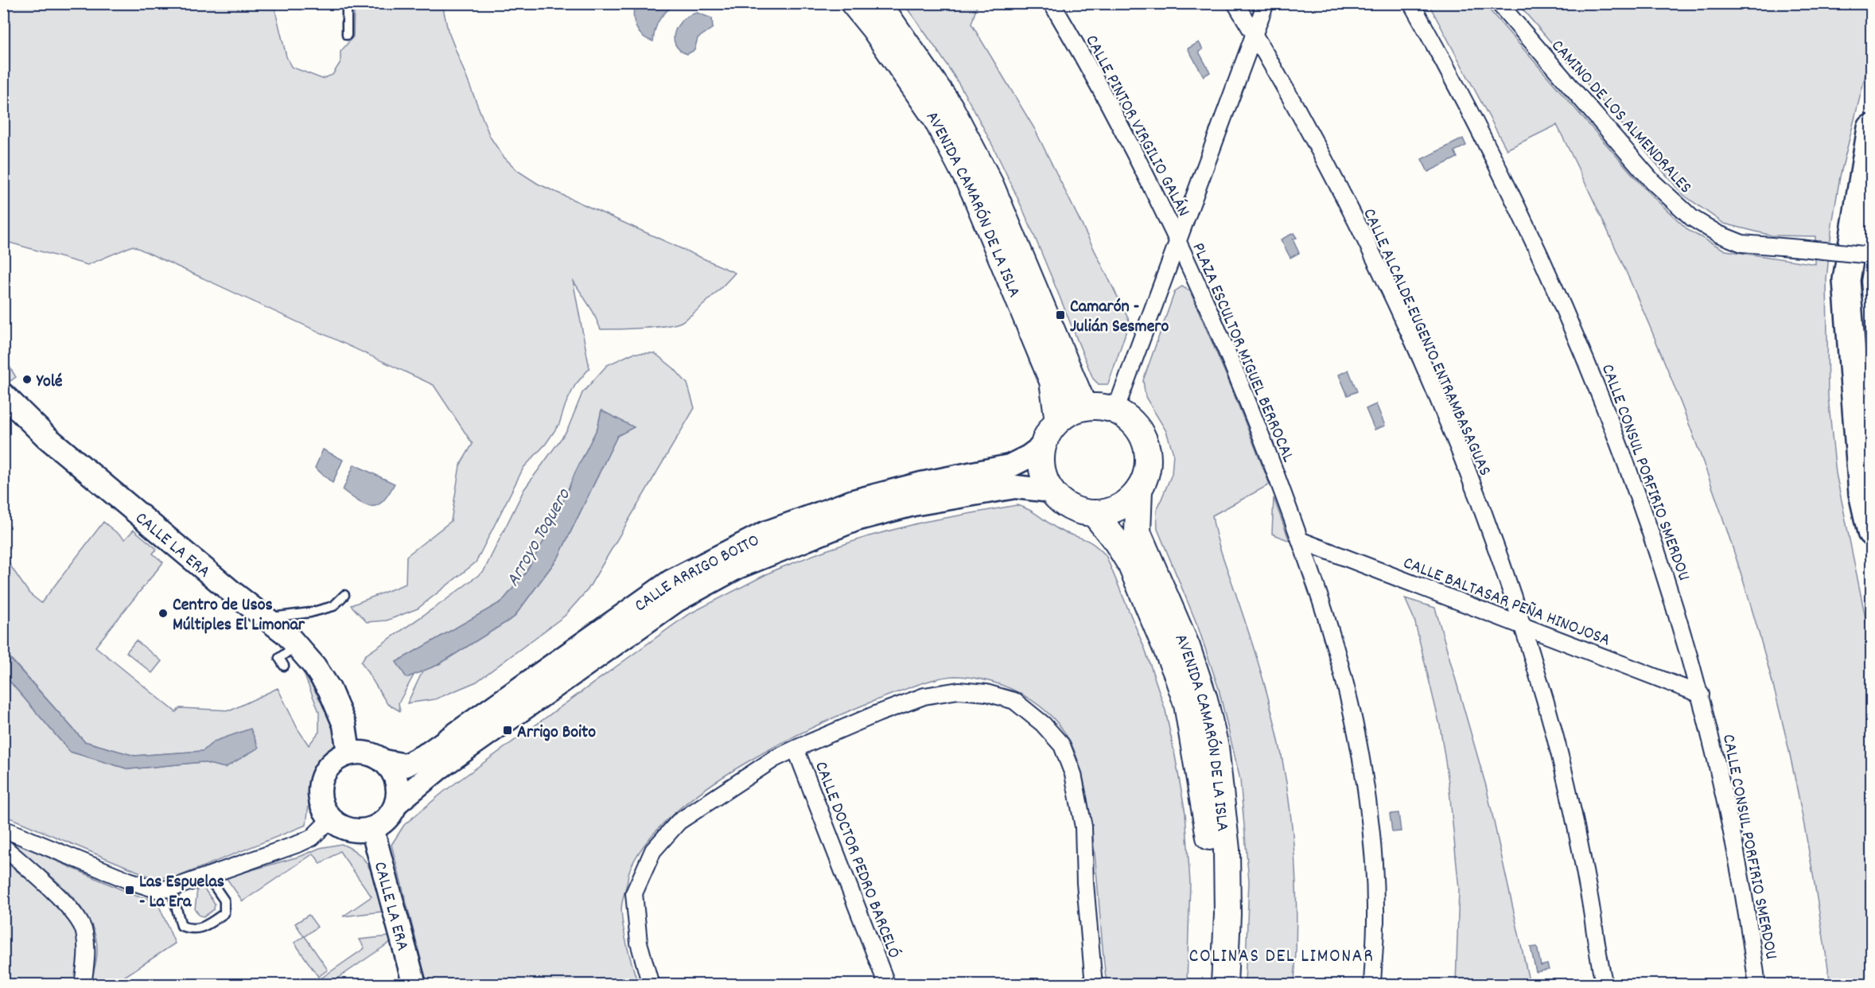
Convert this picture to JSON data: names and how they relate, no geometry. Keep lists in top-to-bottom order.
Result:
{
  "streets": {
    "main road": ["AVENIDA CAMARÓN DE LA ISLA", "CALLE LA ERA", "CALLE ARRIGO BOITO"],
    "street": [
      "CAMINO DE LOS ALMENDRALES",
      "CALLE PINTOR VIRGILIO GALÁN",
      "CALLE ALCALDE EUGENIO ENTRAMBASAGUAS",
      "PLAZA ESCULTOR MIGUEL BERROCAL",
      "CALLE CONSUL PORFIRIO SMERDOU",
      "CALLE BALTASAR PEÑA HINOJOSA",
      "CALLE DOCTOR PEDRO BARCELÓ"
    ]
  },
  "crossings": [
    ["CALLE PINTOR VIRGILIO GALÁN", "PLAZA ESCULTOR MIGUEL BERROCAL"],
    ["AVENIDA CAMARÓN DE LA ISLA", "PLAZA ESCULTOR MIGUEL BERROCAL"],
    ["AVENIDA CAMARÓN DE LA ISLA", "CALLE ARRIGO BOITO"],
    ["CALLE ALCALDE EUGENIO ENTRAMBASAGUAS", "CALLE BALTASAR PEÑA HINOJOSA"],
    ["PLAZA ESCULTOR MIGUEL BERROCAL", "CALLE ARRIGO BOITO"],
    ["PLAZA ESCULTOR MIGUEL BERROCAL", "CALLE BALTASAR PEÑA HINOJOSA"],
    ["CALLE CONSUL PORFIRIO SMERDOU", "CALLE BALTASAR PEÑA HINOJOSA"],
    ["CALLE LA ERA", "CALLE ARRIGO BOITO"]
  ],
  "districts": ["COLINAS DEL LIMONAR"],
  "water": ["Arroyo Toquero"],
  "places": {
    "transit": ["Camarón - Julián Sesmero", "Arrigo Boito", "Las Espuelas - La Era"],
    "other": ["Yolé", "Centro de Usos Múltiples El Limonar"]
  }
}
